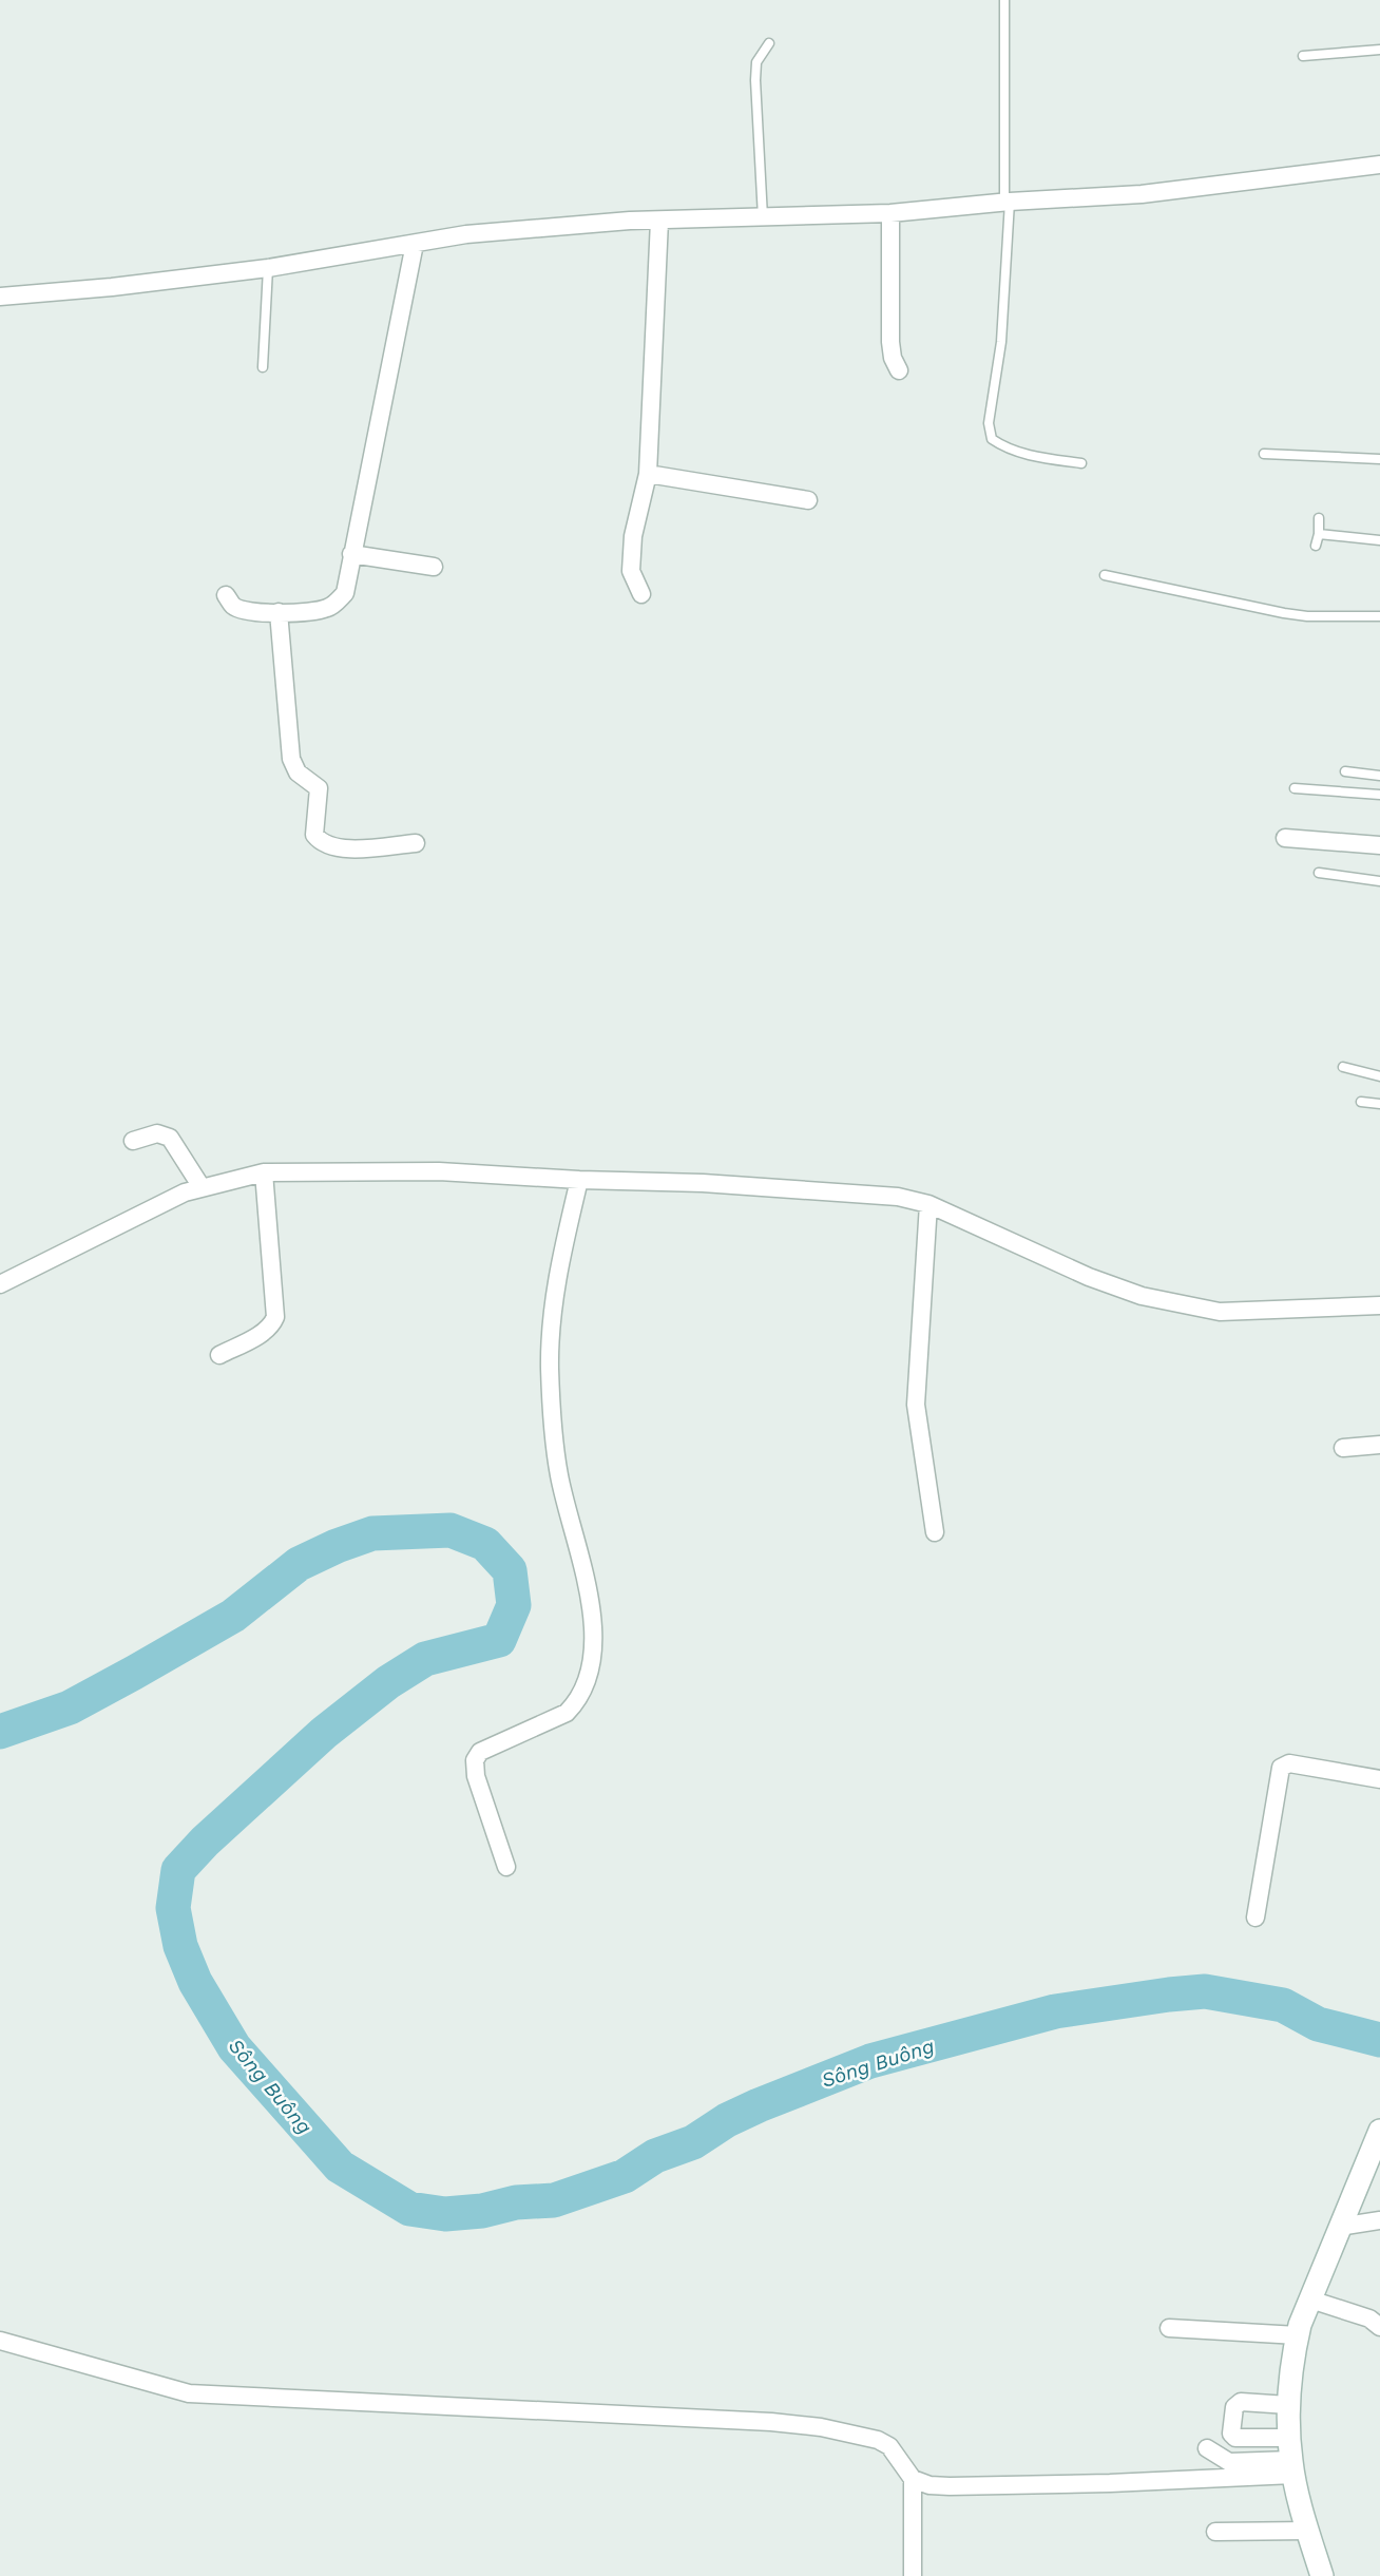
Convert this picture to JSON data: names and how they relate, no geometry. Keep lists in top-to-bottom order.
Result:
{
  "water": ["Sông Buông"]
}
